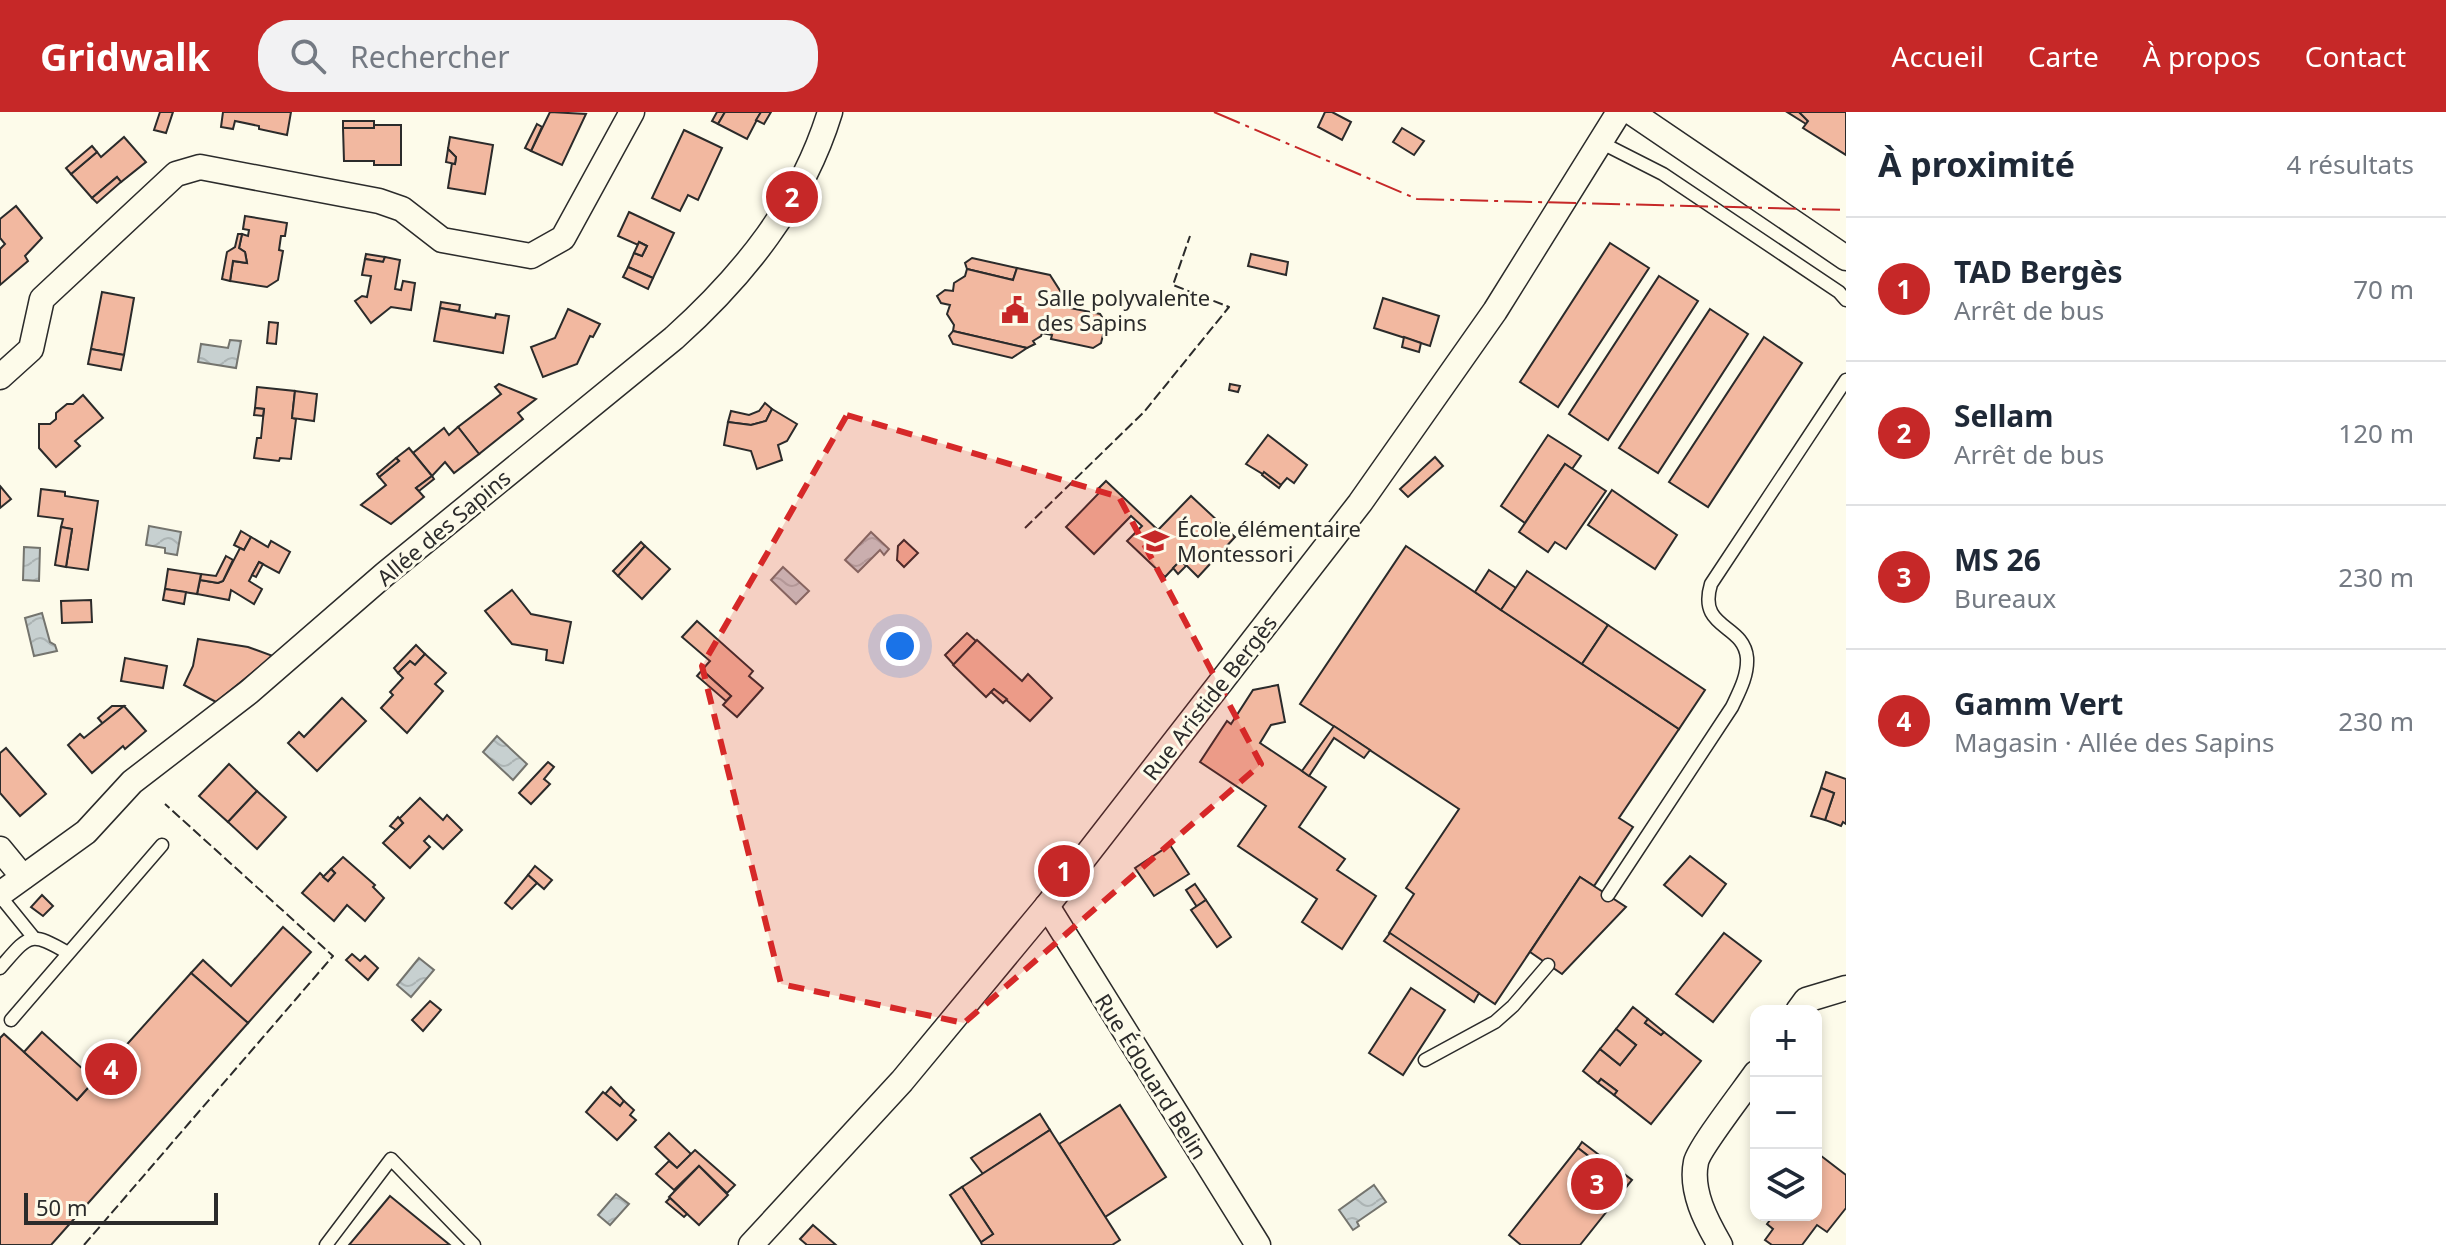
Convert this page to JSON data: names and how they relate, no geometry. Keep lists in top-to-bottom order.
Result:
{
  "streets": {
    "street": ["Allée des Sapins", "Rue Aristide Bergès", "Rue Édouard Belin"]
  },
  "crossings": [
    ["Rue Aristide Bergès", "Rue Édouard Belin"]
  ],
  "places": {
    "public building": ["Salle polyvalente des Sapins"],
    "school or university": ["École élémentaire Montessori"]
  },
  "scale_bar": "50 m",
  "page": {
    "header": "Gridwalk",
    "search": "Rechercher",
    "nav": [
      "Accueil",
      "Carte",
      "À propos",
      "Contact"
    ],
    "heading": ["À proximité", "4 résultats"],
    "pins": [
      "2",
      "1",
      "4",
      "3"
    ],
    "list": [
      {
        "mark": "1",
        "name": "TAD Bergès",
        "note": "Arrêt de bus",
        "value": "70 m"
      },
      {
        "mark": "2",
        "name": "Sellam",
        "note": "Arrêt de bus",
        "value": "120 m"
      },
      {
        "mark": "3",
        "name": "MS 26",
        "note": "Bureaux",
        "value": "230 m"
      },
      {
        "mark": "4",
        "name": "Gamm Vert",
        "note": "Magasin · Allée des Sapins",
        "value": "230 m"
      }
    ],
    "map_buttons": ["+", "−"],
    "scale": "50 m"
  }
}
